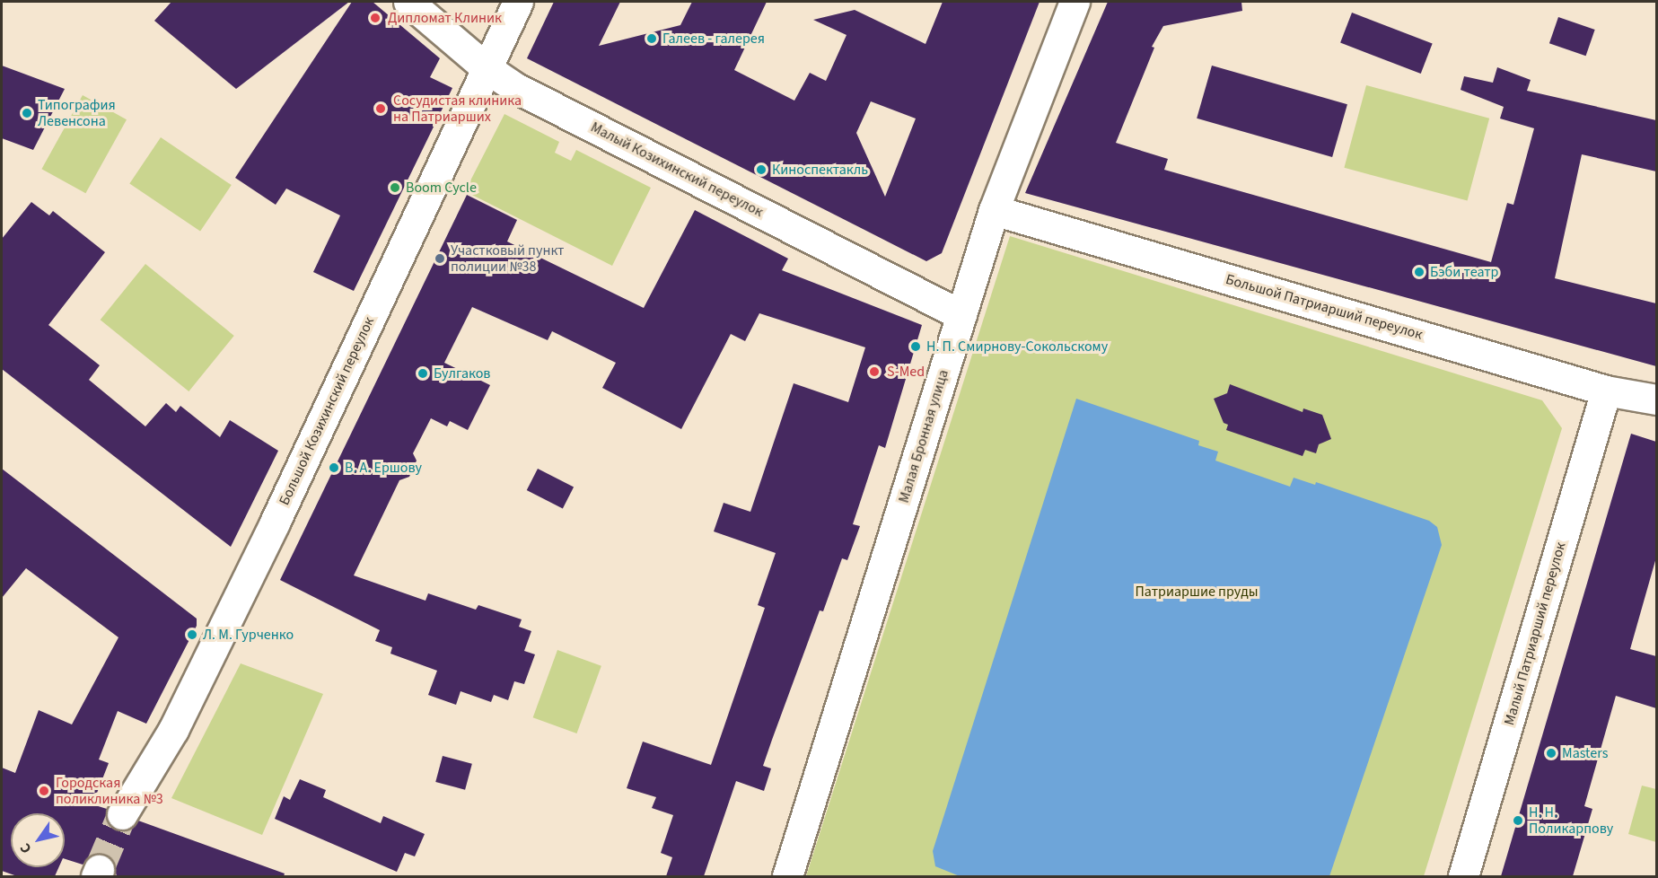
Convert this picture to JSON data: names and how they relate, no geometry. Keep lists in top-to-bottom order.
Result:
{
  "streets": {
    "street": [
      "Малый Козихинский переулок",
      "Большой Патриарший переулок",
      "Большой Козихинский переулок",
      "Малая Бронная улица",
      "Малый Патриарший переулок"
    ]
  },
  "crossings": [
    ["Малый Козихинский переулок", "Большой Козихинский переулок"],
    ["Малый Козихинский переулок", "Малая Бронная улица"],
    ["Большой Патриарший переулок", "Малая Бронная улица"],
    ["Большой Патриарший переулок", "Малый Патриарший переулок"]
  ],
  "parks": ["Патриаршие пруды"],
  "places": [
    "Дипломат Клиник",
    "Галеев - галерея",
    "Сосудистая клиника на Патриарших",
    "Типография Левенсона",
    "Киноспектакль",
    "Boom Cycle",
    "Участковый пункт полиции №38",
    "Бэби театр",
    "Н. П. Смирнову-Сокольскому",
    "S-Med",
    "Булгаков",
    "В. А. Ершову",
    "Л. М. Гурченко",
    "Masters",
    "Городская поликлиника №3",
    "Н. Н. Поликарпову"
  ],
  "north": "bottom left"
}
